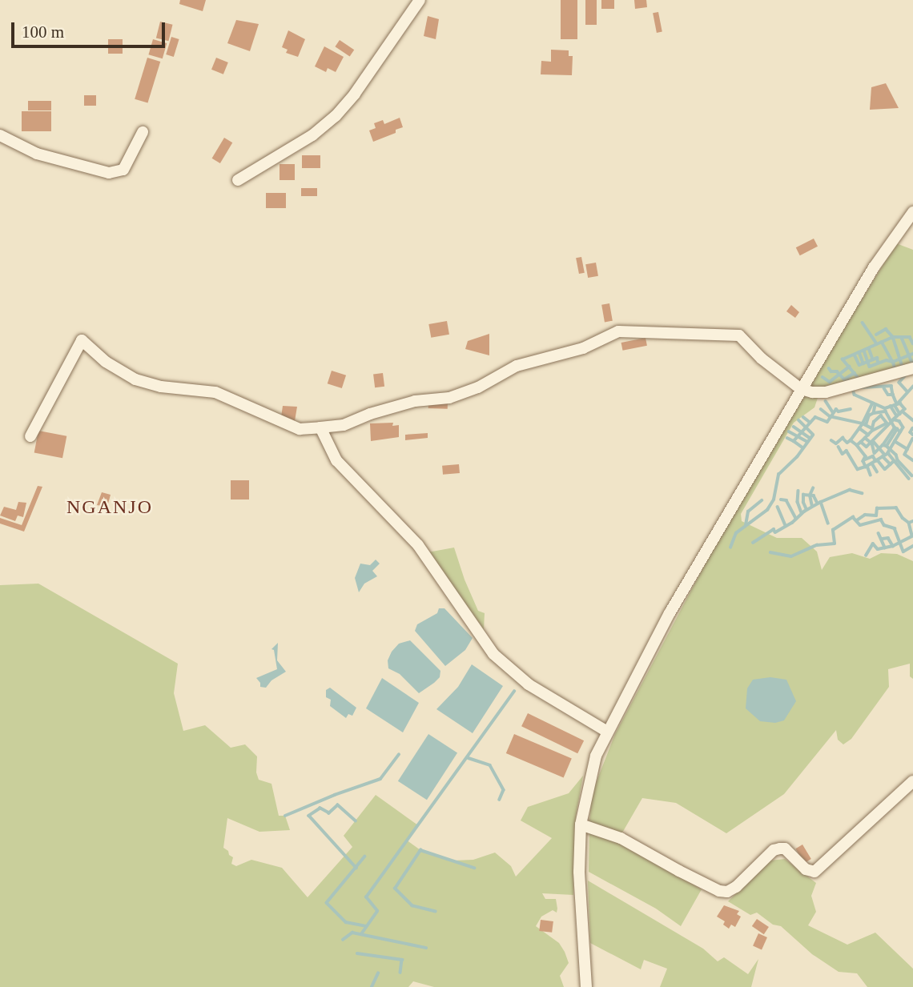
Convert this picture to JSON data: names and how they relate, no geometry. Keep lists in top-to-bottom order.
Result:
{
  "districts": ["NGANJO"],
  "scale_bar": "100 m"
}
